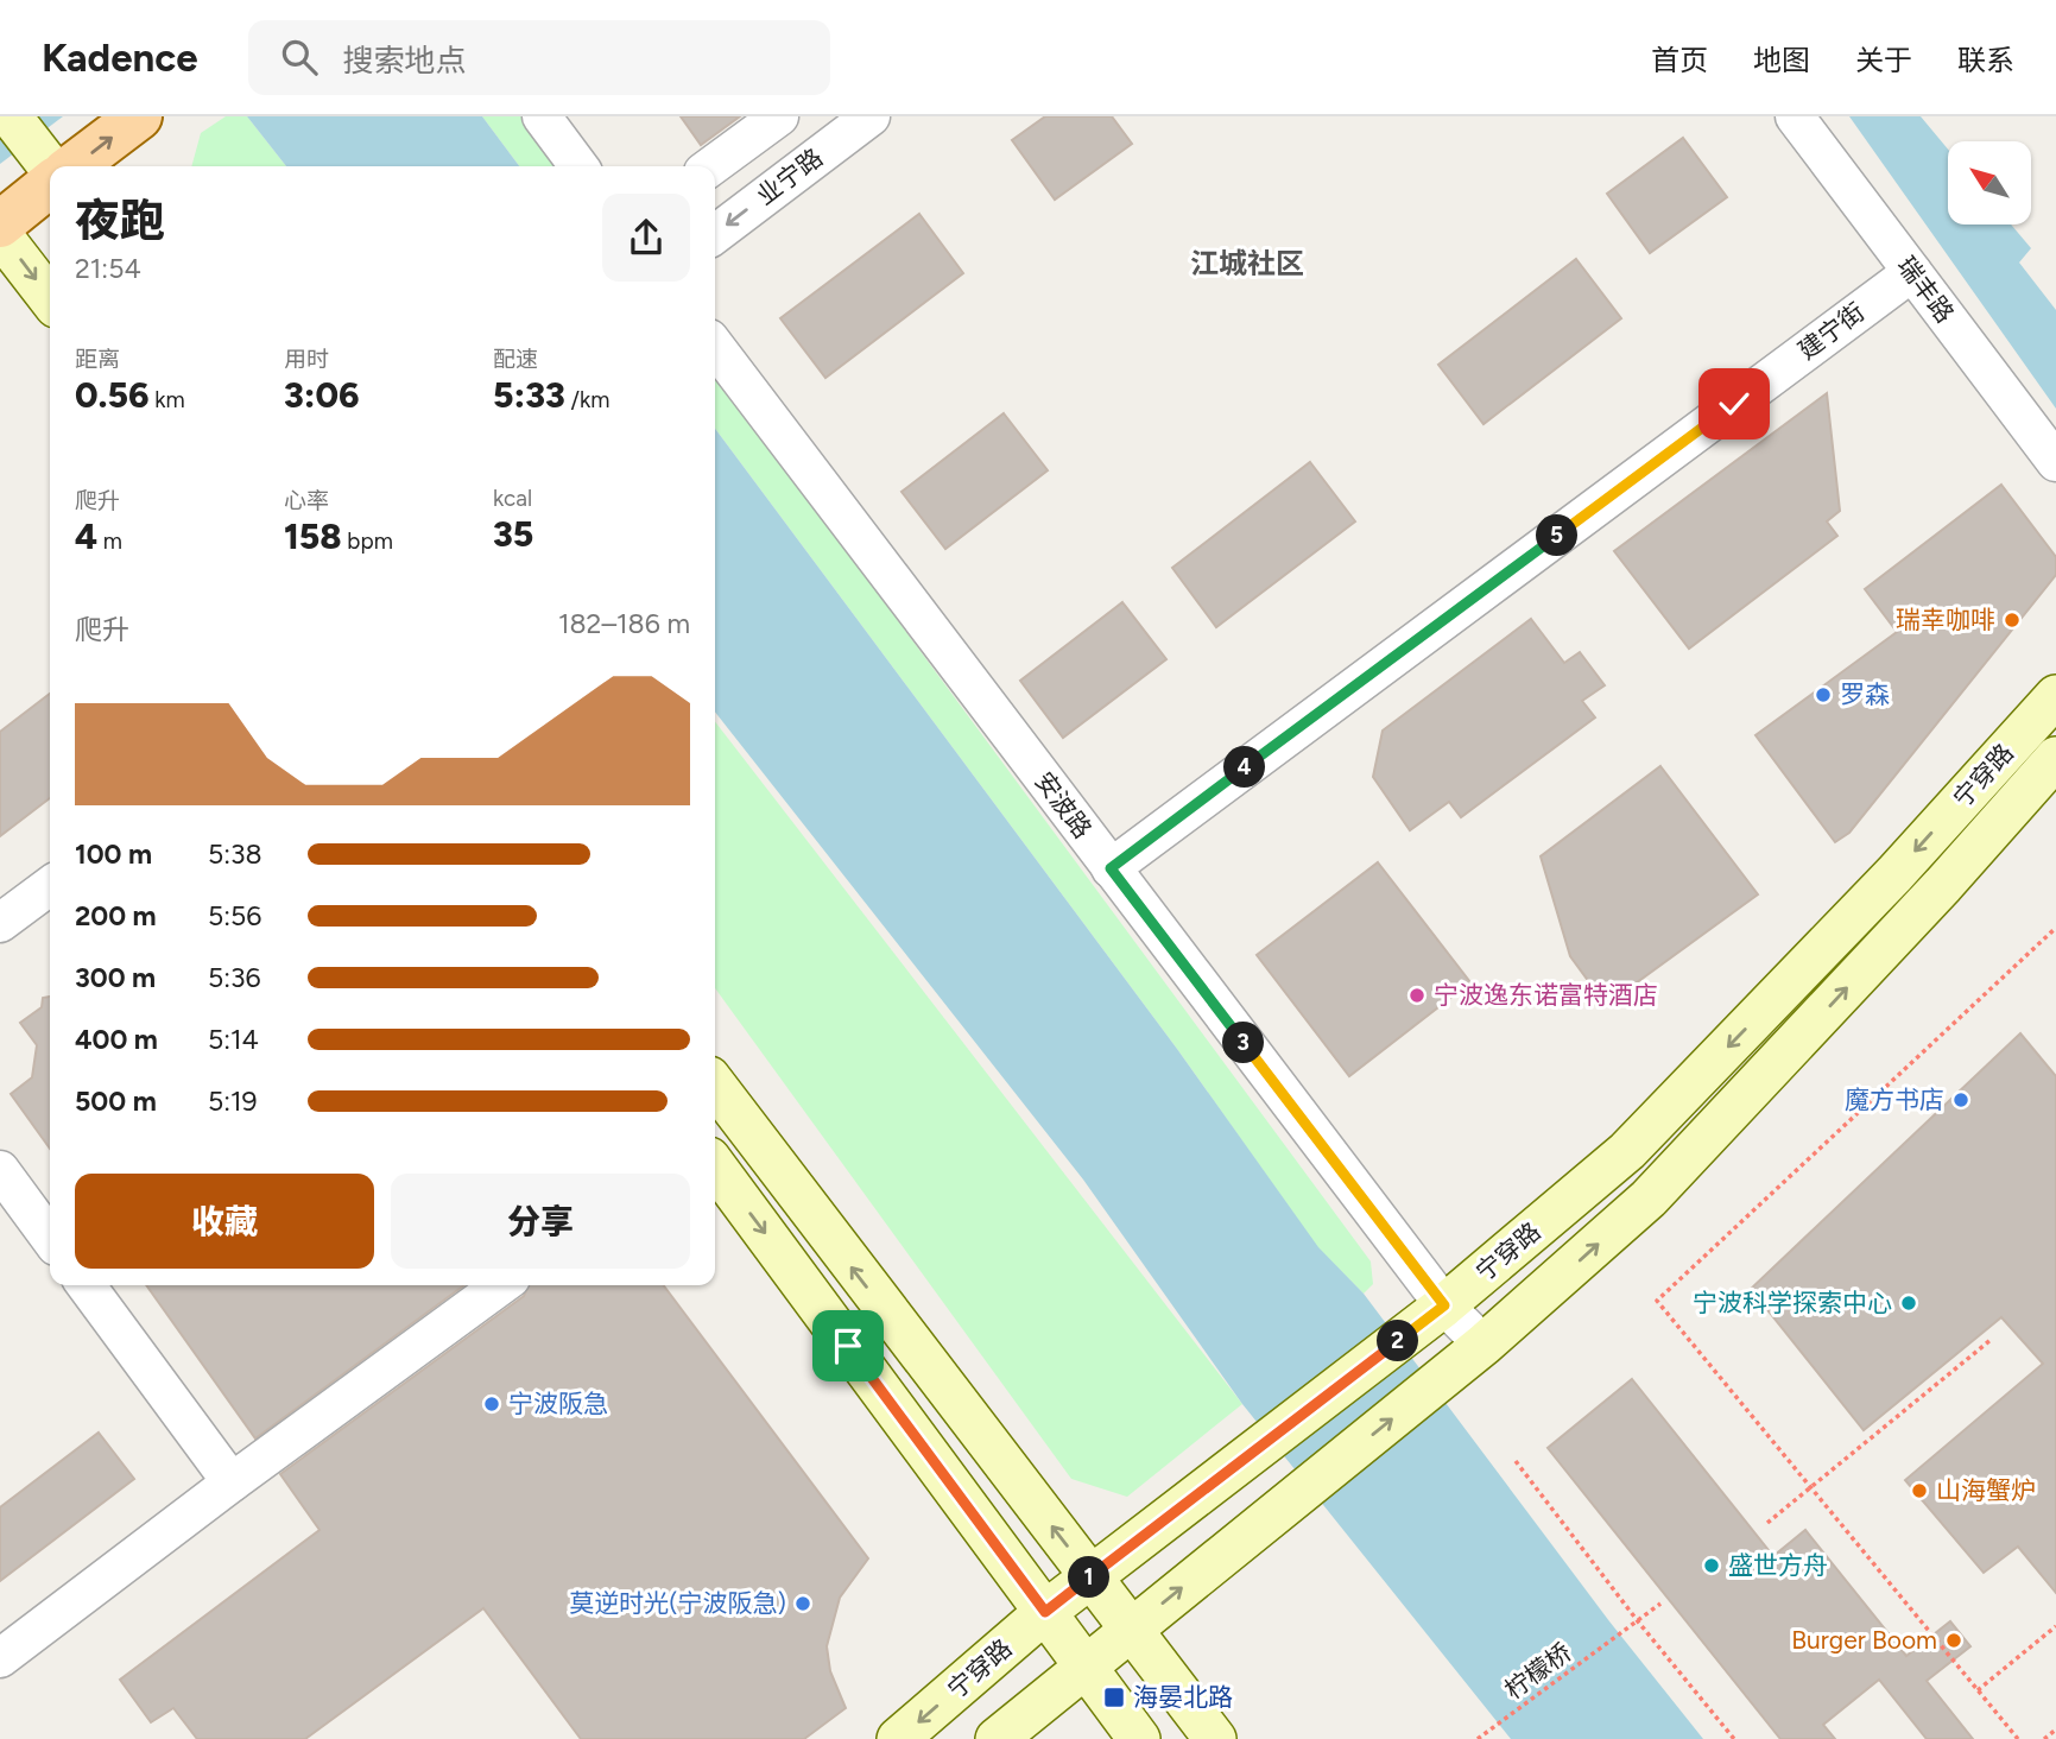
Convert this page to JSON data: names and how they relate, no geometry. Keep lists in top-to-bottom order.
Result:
{
  "streets": {
    "main road": ["宁穿路"],
    "street": [
      "业宁路",
      "瑞丰路",
      "建宁街",
      "安波路"
    ],
    "path": ["柠檬桥"]
  },
  "crossings": [
    ["瑞丰路", "建宁街"],
    ["建宁街", "安波路"],
    ["宁穿路", "安波路"]
  ],
  "districts": ["江城社区"],
  "places": {
    "other": [
      "瑞幸咖啡",
      "罗森",
      "宁波逸东诺富特酒店",
      "魔方书店",
      "宁波科学探索中心",
      "宁波阪急",
      "山海蟹炉",
      "盛世方舟",
      "莫逆时光(宁波阪急)",
      "Burger Boom"
    ],
    "transit": ["海晏北路"]
  },
  "north": "top left",
  "page": {
    "header": "Kadence",
    "search": "搜索地点",
    "nav": [
      "首页",
      "地图",
      "关于",
      "联系"
    ],
    "heading": ["夜跑", "21:54"],
    "stats": [
      ["距离", "0.56 km"],
      ["用时", "3:06"],
      ["配速", "5:33 /km"],
      ["爬升", "4 m"],
      ["心率", "158 bpm"],
      ["kcal", "35"]
    ],
    "pins": [
      "5",
      "4",
      "3",
      "2",
      "1"
    ],
    "chart": ["爬升", "182–186 m"],
    "list": [
      {
        "name": "100 m",
        "note": "5:38"
      },
      {
        "name": "200 m",
        "note": "5:56"
      },
      {
        "name": "300 m",
        "note": "5:36"
      },
      {
        "name": "400 m",
        "note": "5:14"
      },
      {
        "name": "500 m",
        "note": "5:19"
      }
    ],
    "buttons": ["收藏", "分享"]
  }
}
